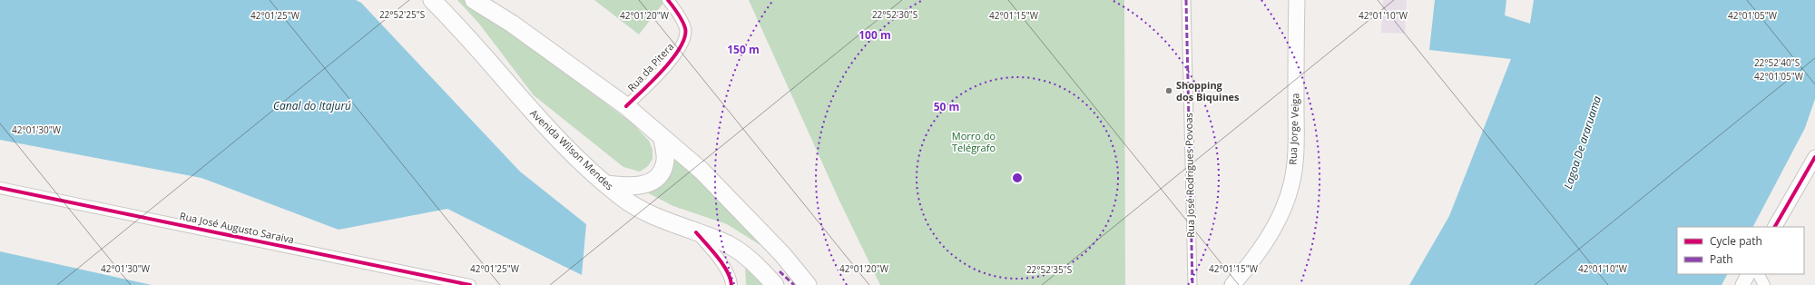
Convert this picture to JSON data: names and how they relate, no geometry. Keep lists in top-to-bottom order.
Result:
{
  "streets": {
    "main road": ["Rua Jorge Veiga", "Avenida Wilson Mendes"],
    "street": ["Rua da Pitera", "Rua José Rodrigues Povoas", "Rua José Augusto Saraiva"]
  },
  "water": ["Canal do Itajurú", "Lagoa De araruama"],
  "parks": ["Morro do Telégrafo"],
  "places": ["Shopping dos Biquines"],
  "legend": ["Cycle path", "Path"],
  "coordinates": [
    "22°52'25\"S",
    "22°52'30\"S",
    "42°01'20\"W",
    "42°01'15\"W",
    "42°01'05\"W",
    "42°01'25\"W",
    "42°01'10\"W",
    "22°52'40\"S",
    "42°01'30\"W",
    "22°52'35\"S"
  ],
  "rings": ["100 m", "150 m", "50 m"]
}
